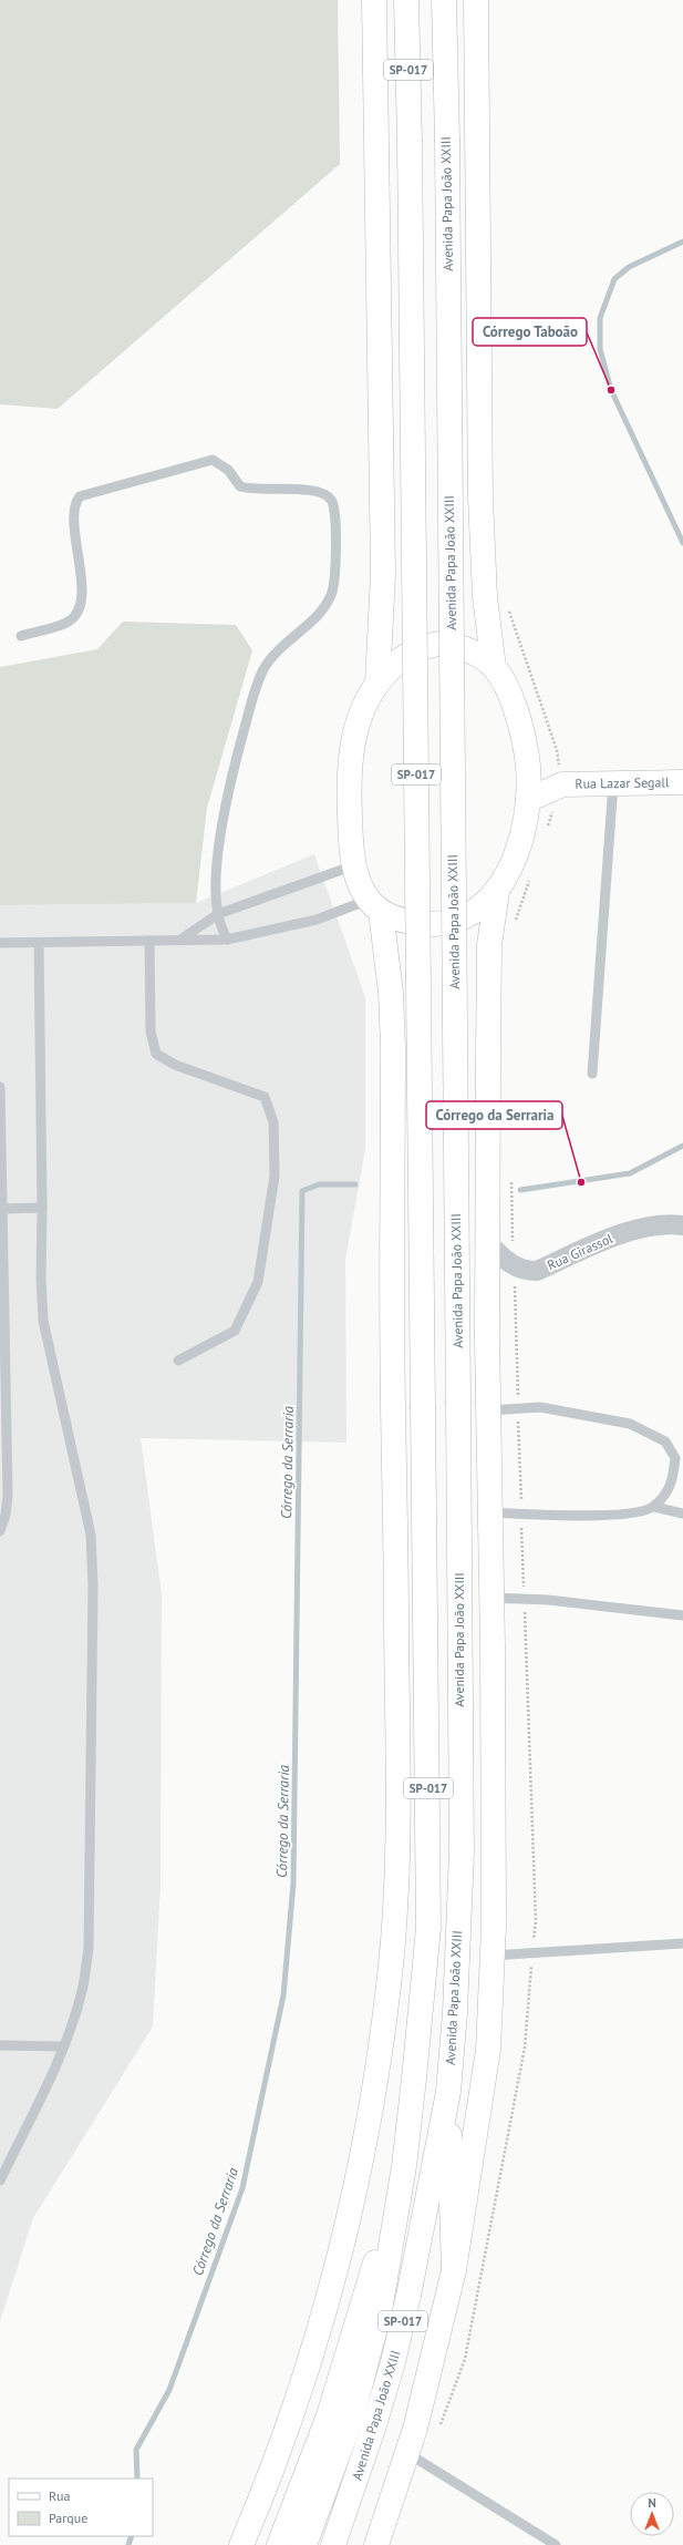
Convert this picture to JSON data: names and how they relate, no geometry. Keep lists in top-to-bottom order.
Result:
{
  "streets": {
    "main road": ["SP-017", "Avenida Papa João XXIII", "Rua Lazar Segall"],
    "street": ["Rua Girassol"]
  },
  "water": ["Córrego da Serraria"],
  "places": ["Córrego Taboão", "Córrego da Serraria"],
  "legend": ["Rua", "Parque"],
  "north": "top"
}
